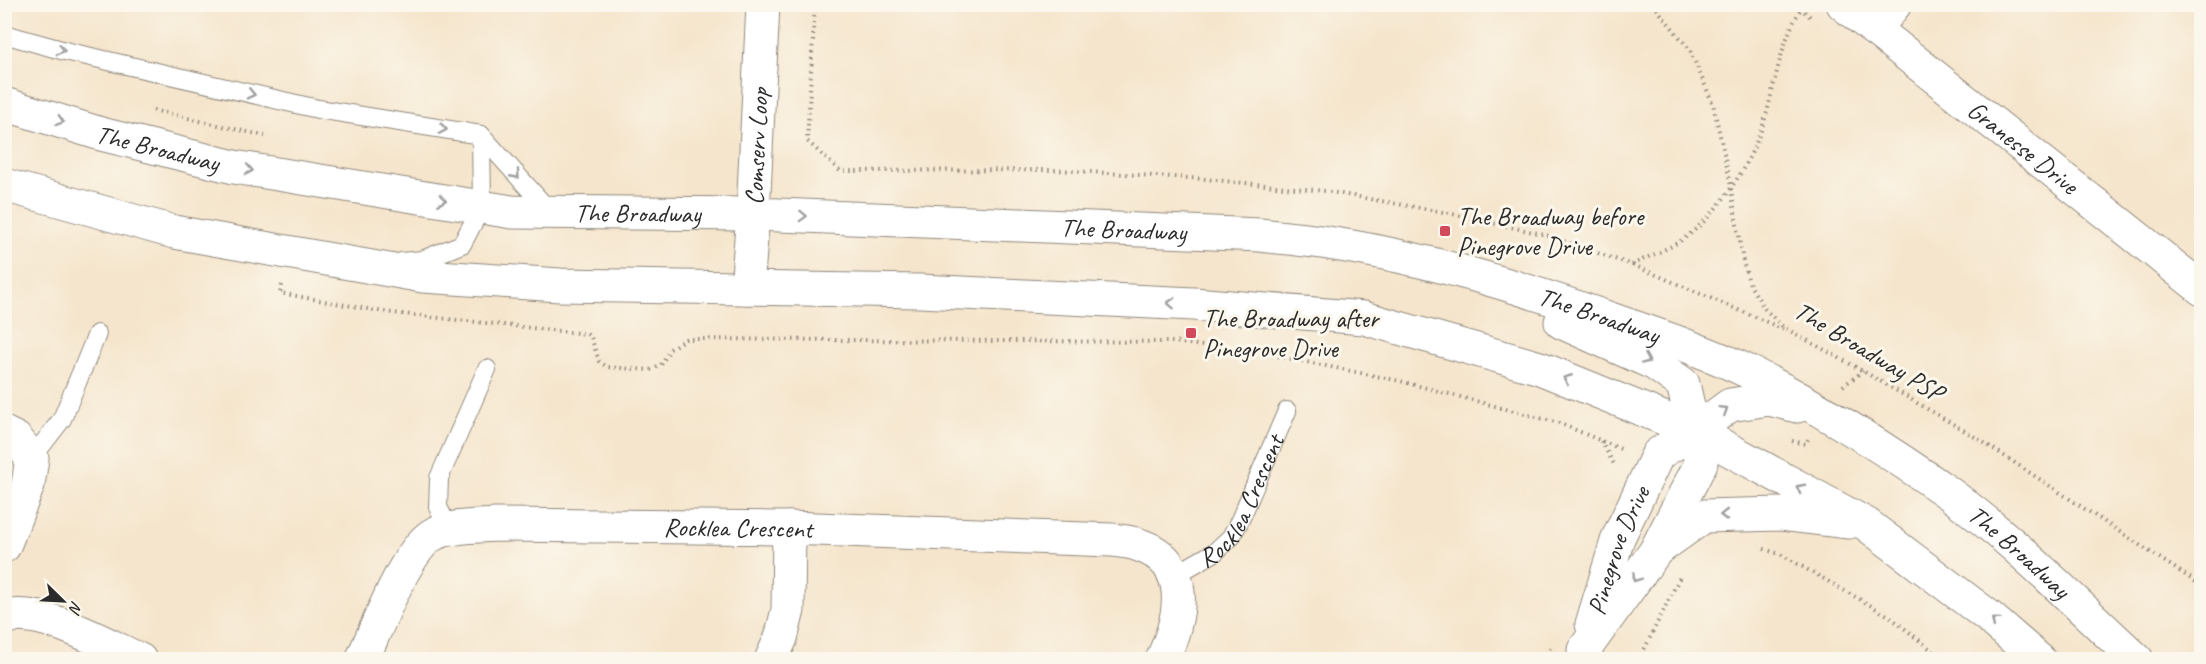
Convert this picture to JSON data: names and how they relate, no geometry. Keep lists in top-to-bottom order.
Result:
{
  "streets": {
    "main road": [
      "Comserv Loop",
      "Granesse Drive",
      "The Broadway",
      "Rocklea Crescent",
      "Pinegrove Drive"
    ],
    "path": ["The Broadway PSP"]
  },
  "crossings": [
    ["Comserv Loop", "The Broadway"],
    ["The Broadway", "Pinegrove Drive"]
  ],
  "places": {
    "transit": ["The Broadway before Pinegrove Drive", "The Broadway after Pinegrove Drive"]
  },
  "north": "bottom right"
}
